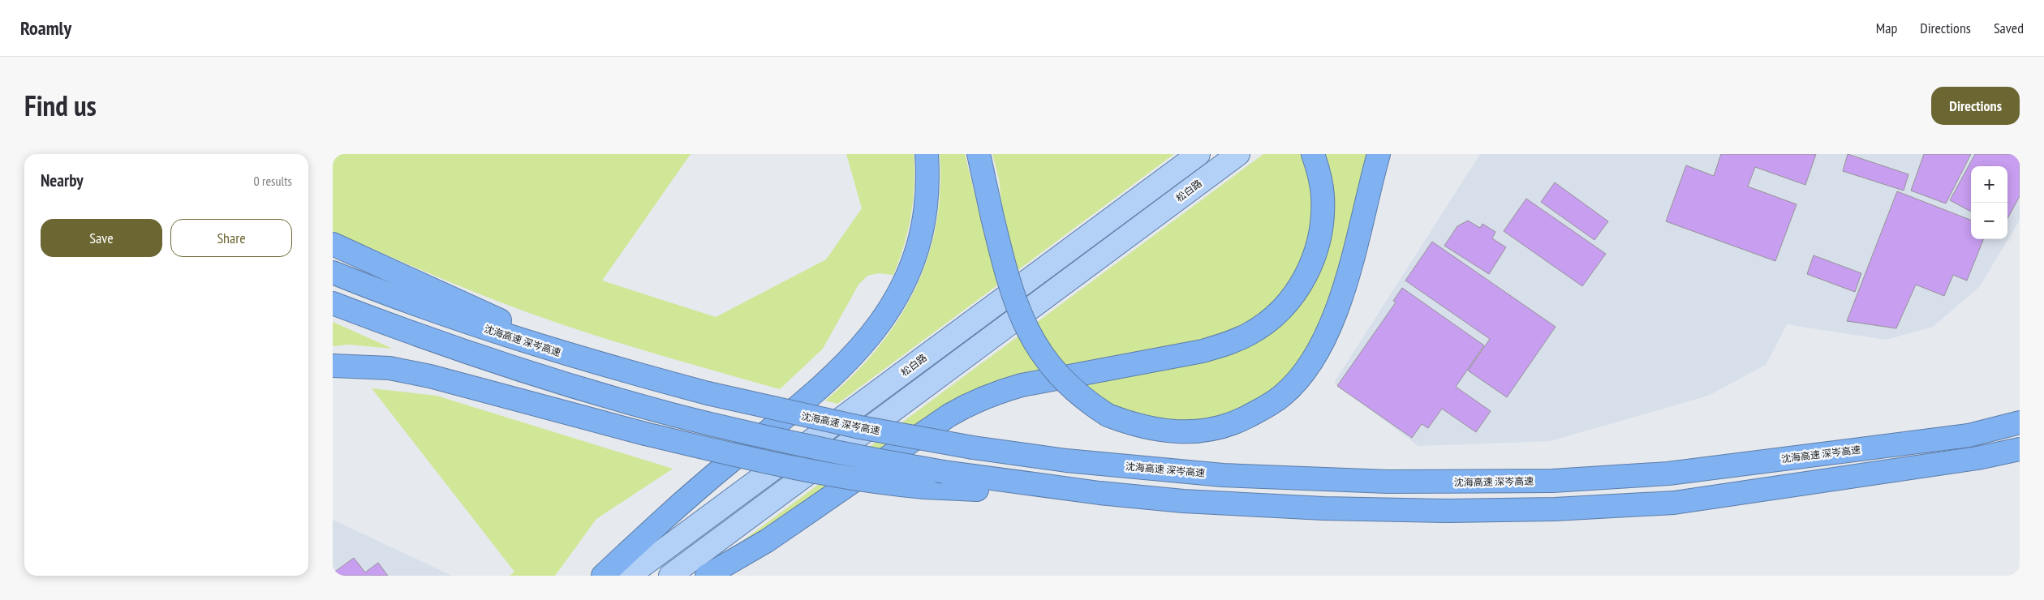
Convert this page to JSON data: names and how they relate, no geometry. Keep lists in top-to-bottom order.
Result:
{
  "streets": {
    "highway": ["沈海高速 深岑高速"],
    "main road": ["松白路"]
  },
  "page": {
    "header": "Roamly",
    "nav": ["Map", "Directions", "Saved"],
    "title": "Find us",
    "buttons": [
      "Directions",
      ["Save", "Share"]
    ],
    "heading": ["Nearby", "0 results"],
    "map_buttons": ["+", "−"]
  }
}
